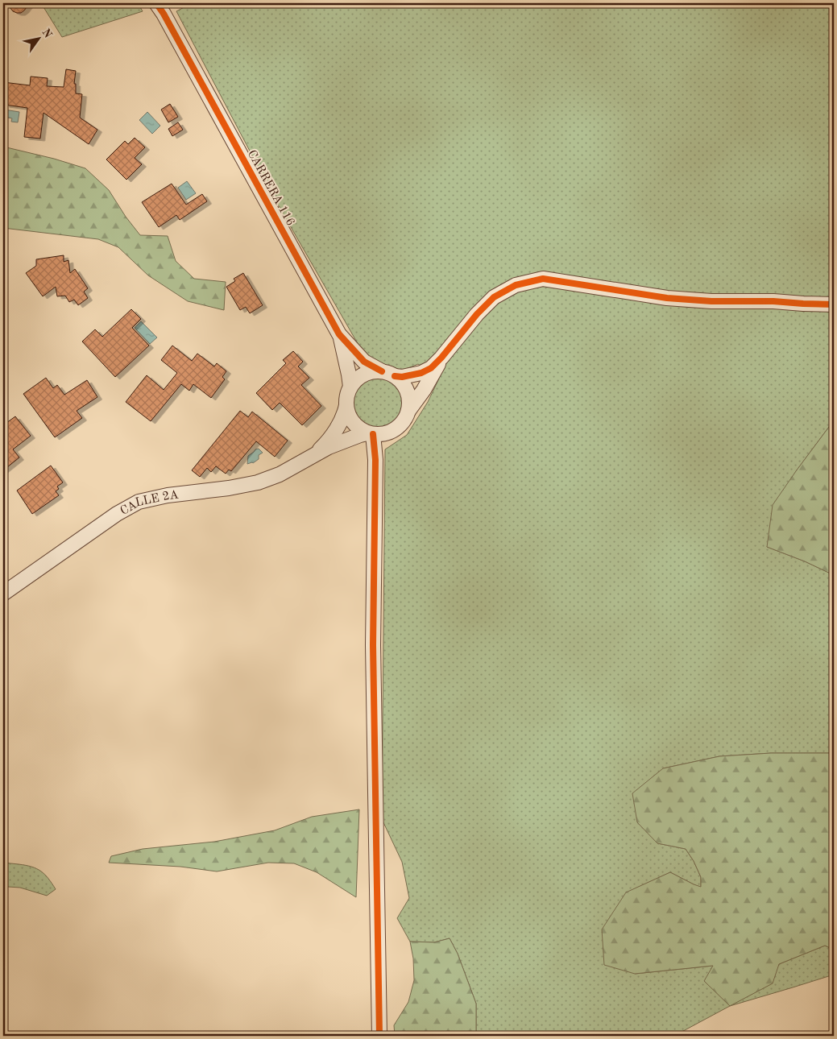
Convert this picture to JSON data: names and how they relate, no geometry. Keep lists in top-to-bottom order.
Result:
{
  "streets": {
    "street": ["CARRERA 116", "CALLE 2A"]
  },
  "crossings": [
    ["CARRERA 116", "CALLE 2A"]
  ],
  "north": "top right"
}
